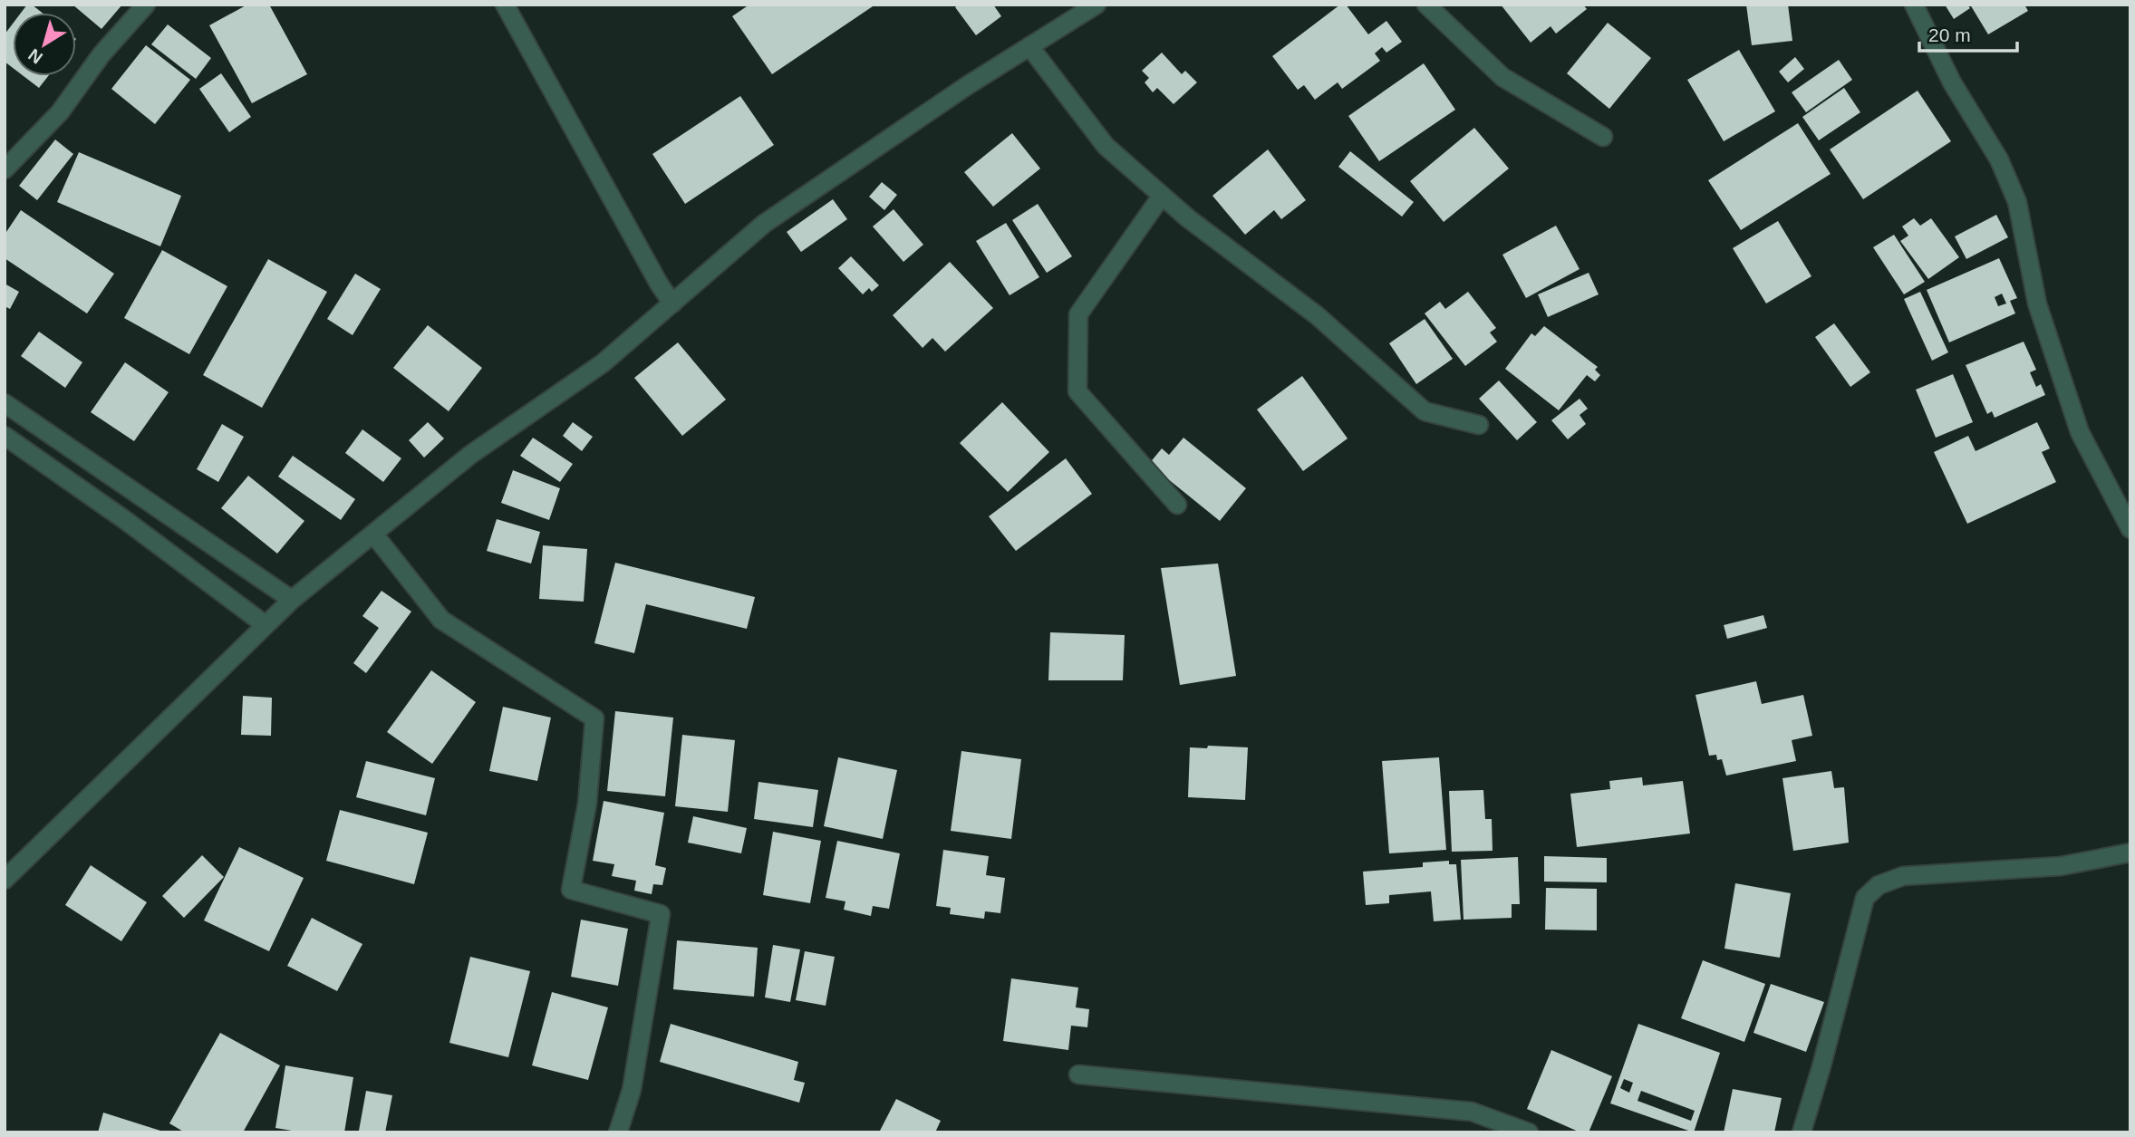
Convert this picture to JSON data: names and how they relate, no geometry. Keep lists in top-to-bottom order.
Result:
{
  "scale_bar": "20 m",
  "north": "bottom left"
}
